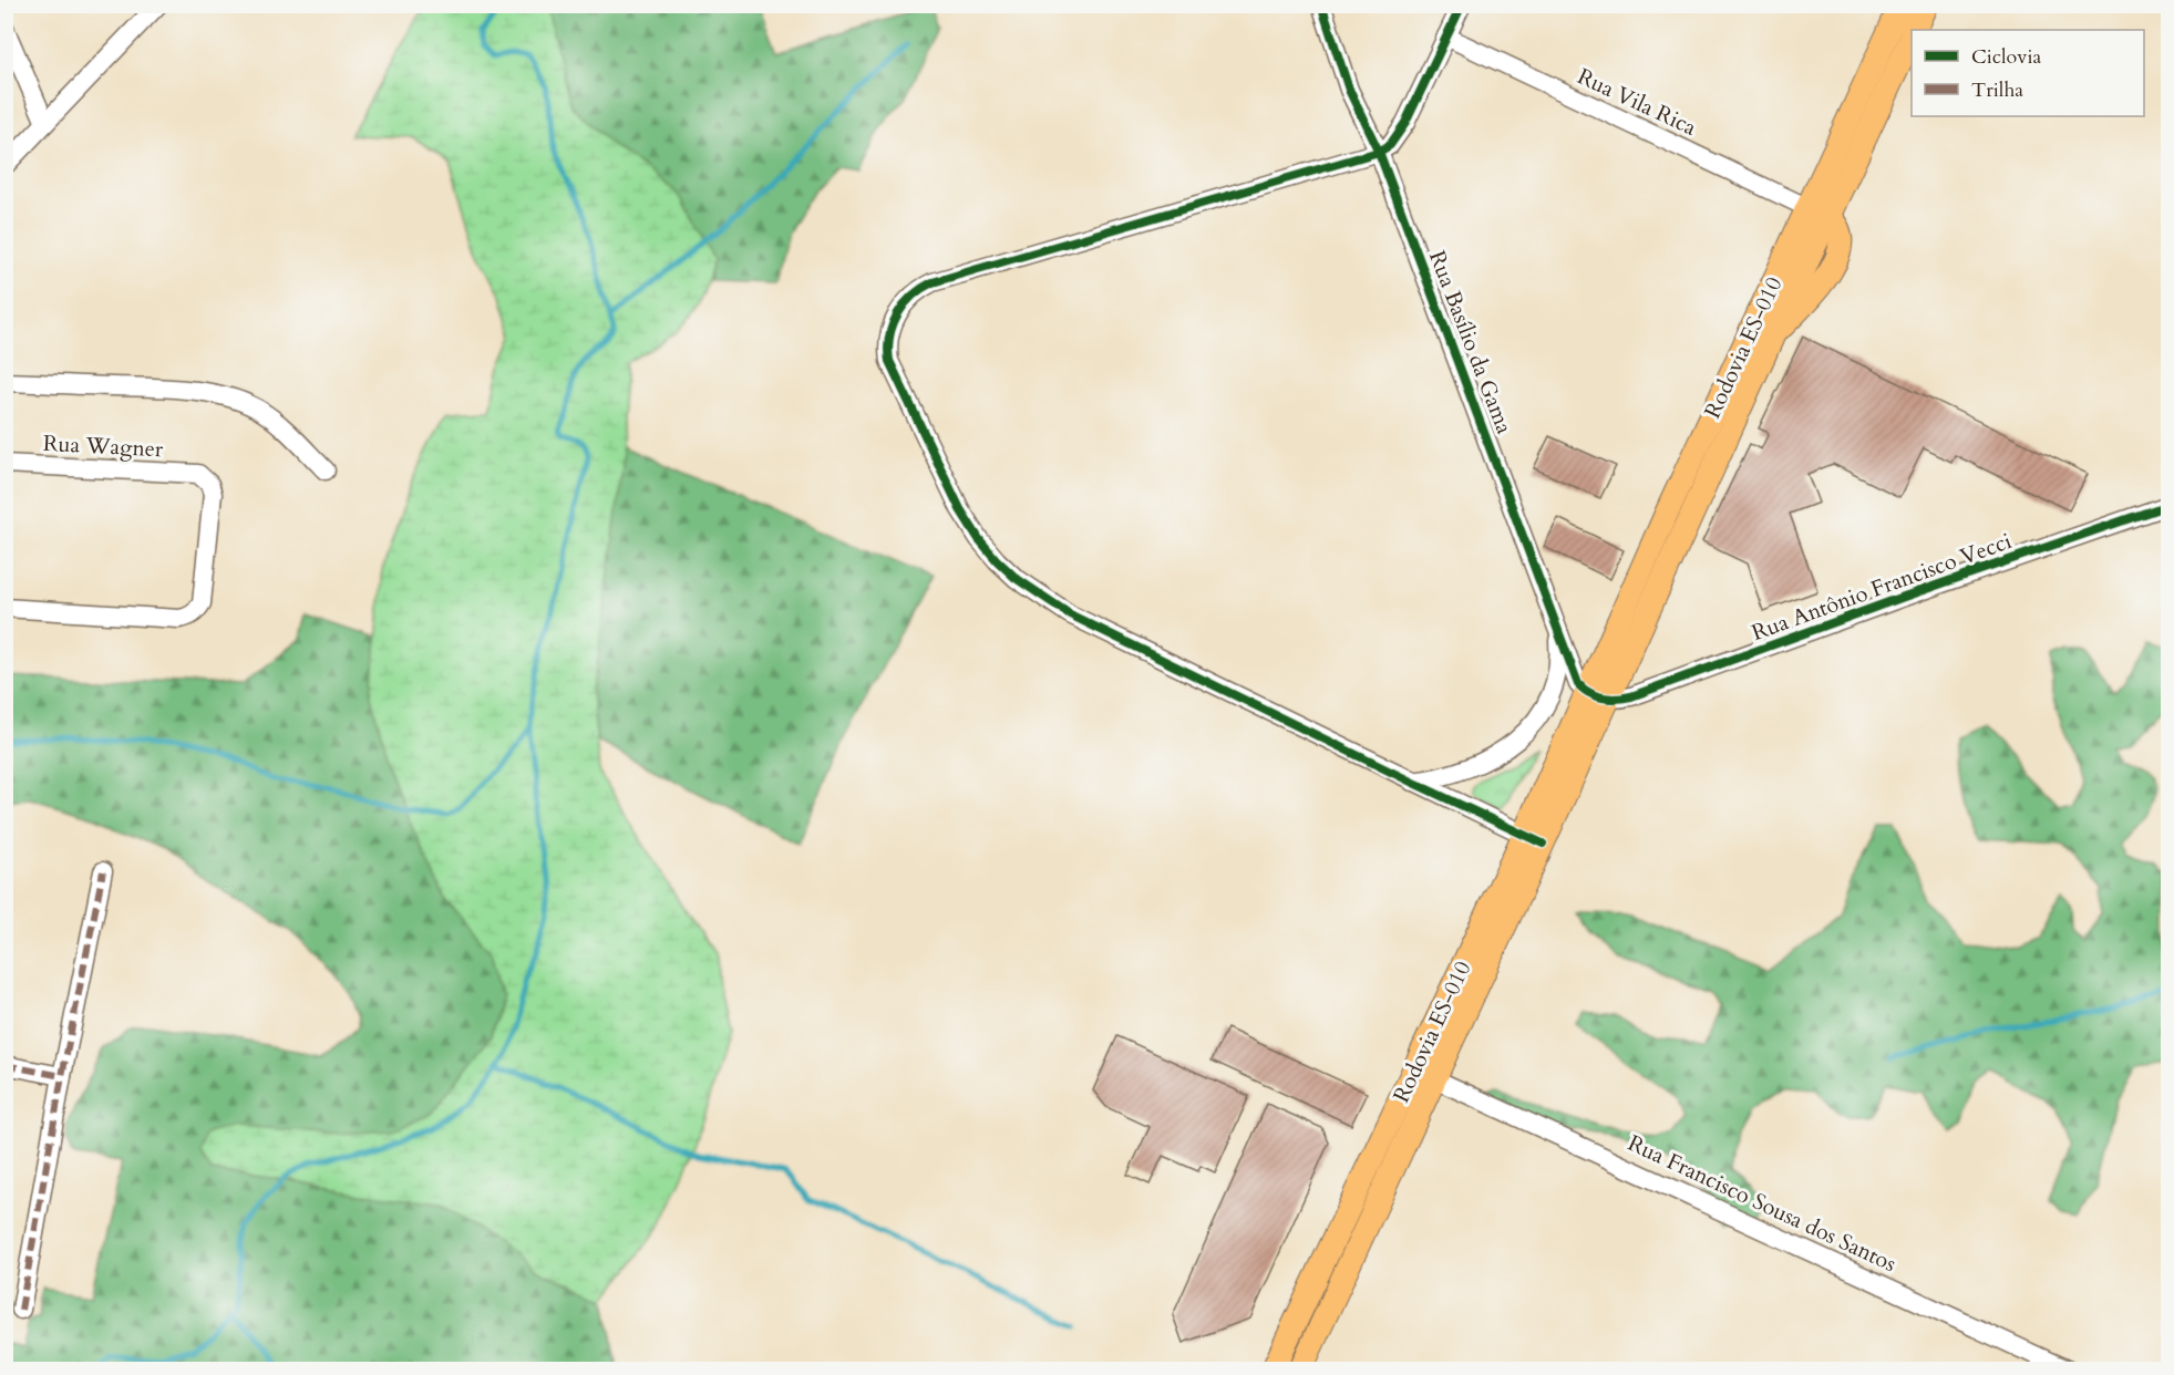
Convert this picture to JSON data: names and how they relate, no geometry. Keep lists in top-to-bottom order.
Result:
{
  "streets": {
    "main road": ["Rodovia ES-010"],
    "street": [
      "Rua Vila Rica",
      "Rua Basílio da Gama",
      "Rua Wagner",
      "Rua Antônio Francisco Vecci",
      "Rua Francisco Sousa dos Santos"
    ]
  },
  "crossings": [
    ["Rua Vila Rica", "Rodovia ES-010"],
    ["Rua Basílio da Gama", "Rodovia ES-010"],
    ["Rua Basílio da Gama", "Rua Antônio Francisco Vecci"],
    ["Rodovia ES-010", "Rua Antônio Francisco Vecci"],
    ["Rodovia ES-010", "Rua Francisco Sousa dos Santos"]
  ],
  "legend": ["Ciclovia", "Trilha"]
}
